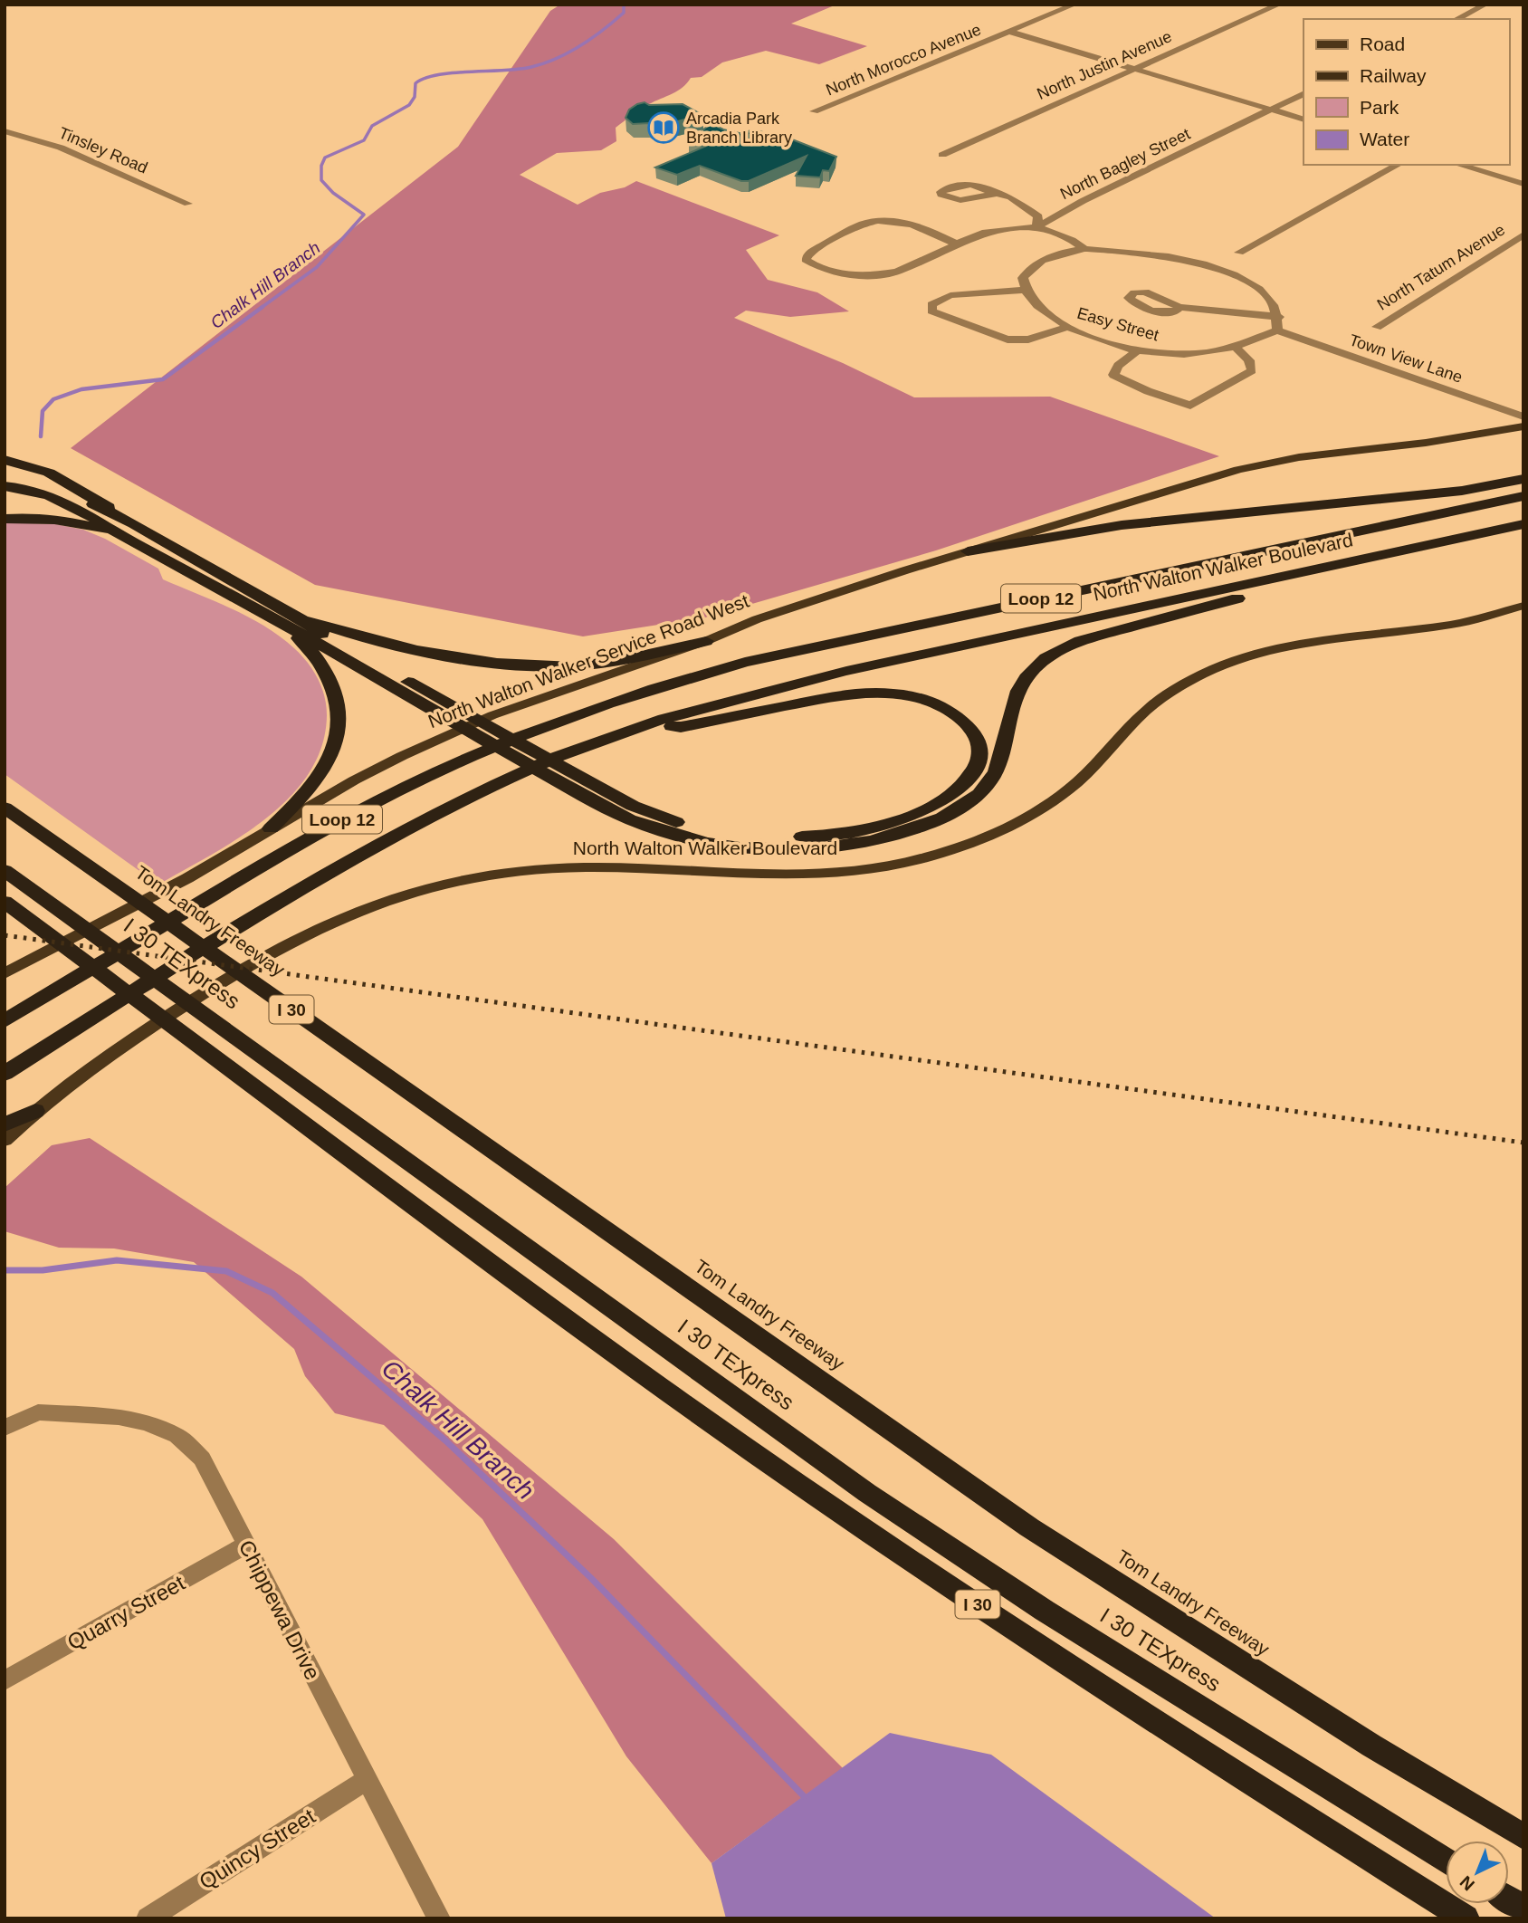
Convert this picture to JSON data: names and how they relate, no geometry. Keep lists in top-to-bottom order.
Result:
{
  "streets": {
    "highway": [
      "North Walton Walker Boulevard",
      "Loop 12",
      "Tom Landry Freeway",
      "I 30 TEXpress",
      "I 30"
    ],
    "main road": ["North Walton Walker Service Road West"],
    "street": [
      "North Morocco Avenue",
      "North Justin Avenue",
      "Tinsley Road",
      "North Bagley Street",
      "North Tatum Avenue",
      "Easy Street",
      "Town View Lane",
      "Chippewa Drive",
      "Quarry Street",
      "Quincy Street"
    ]
  },
  "crossings": [
    ["Easy Street", "Town View Lane"],
    ["Chippewa Drive", "Quarry Street"],
    ["Chippewa Drive", "Quincy Street"]
  ],
  "water": ["Chalk Hill Branch"],
  "places": {
    "library": ["Arcadia Park Branch Library"]
  },
  "legend": [
    "Road",
    "Railway",
    "Park",
    "Water"
  ],
  "north": "bottom left"
}
